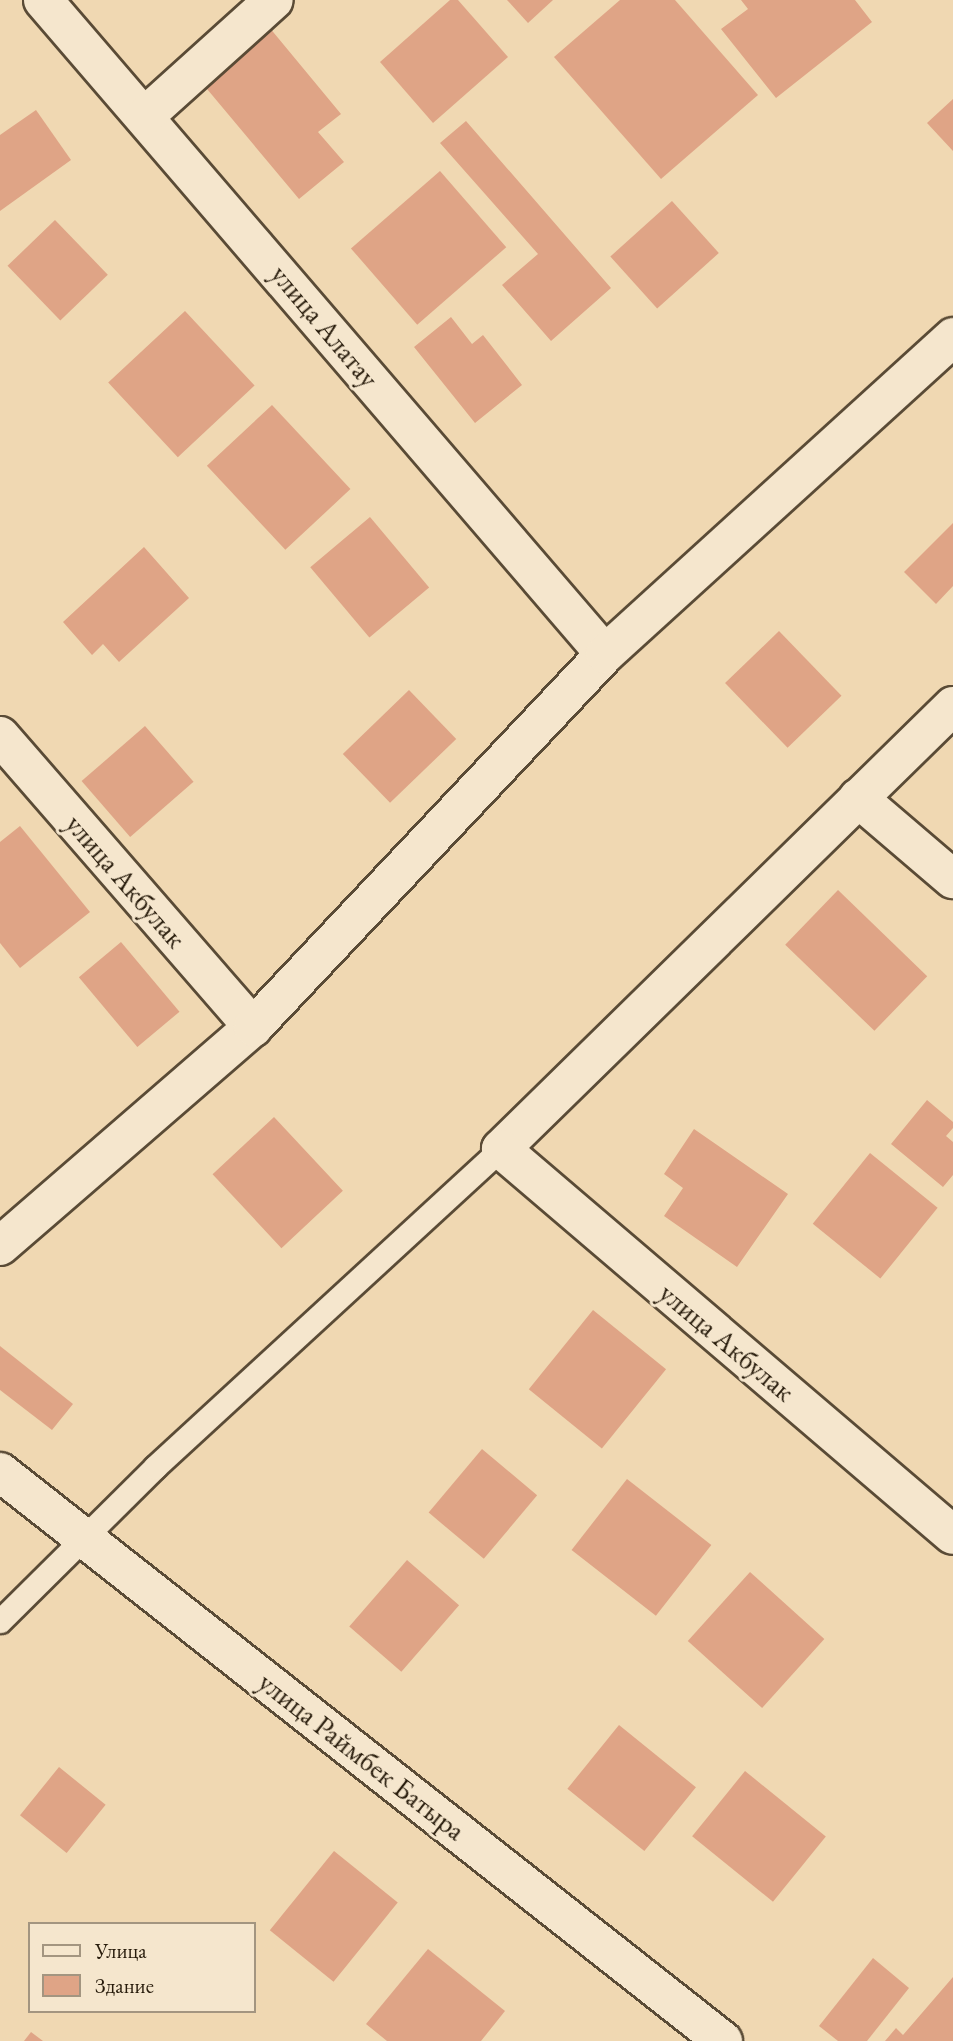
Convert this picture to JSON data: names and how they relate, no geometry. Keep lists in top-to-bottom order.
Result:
{
  "streets": {
    "street": ["улица Алатау", "улица Акбулак", "улица Раймбек Батыра"]
  },
  "legend": ["Улица", "Здание"]
}
